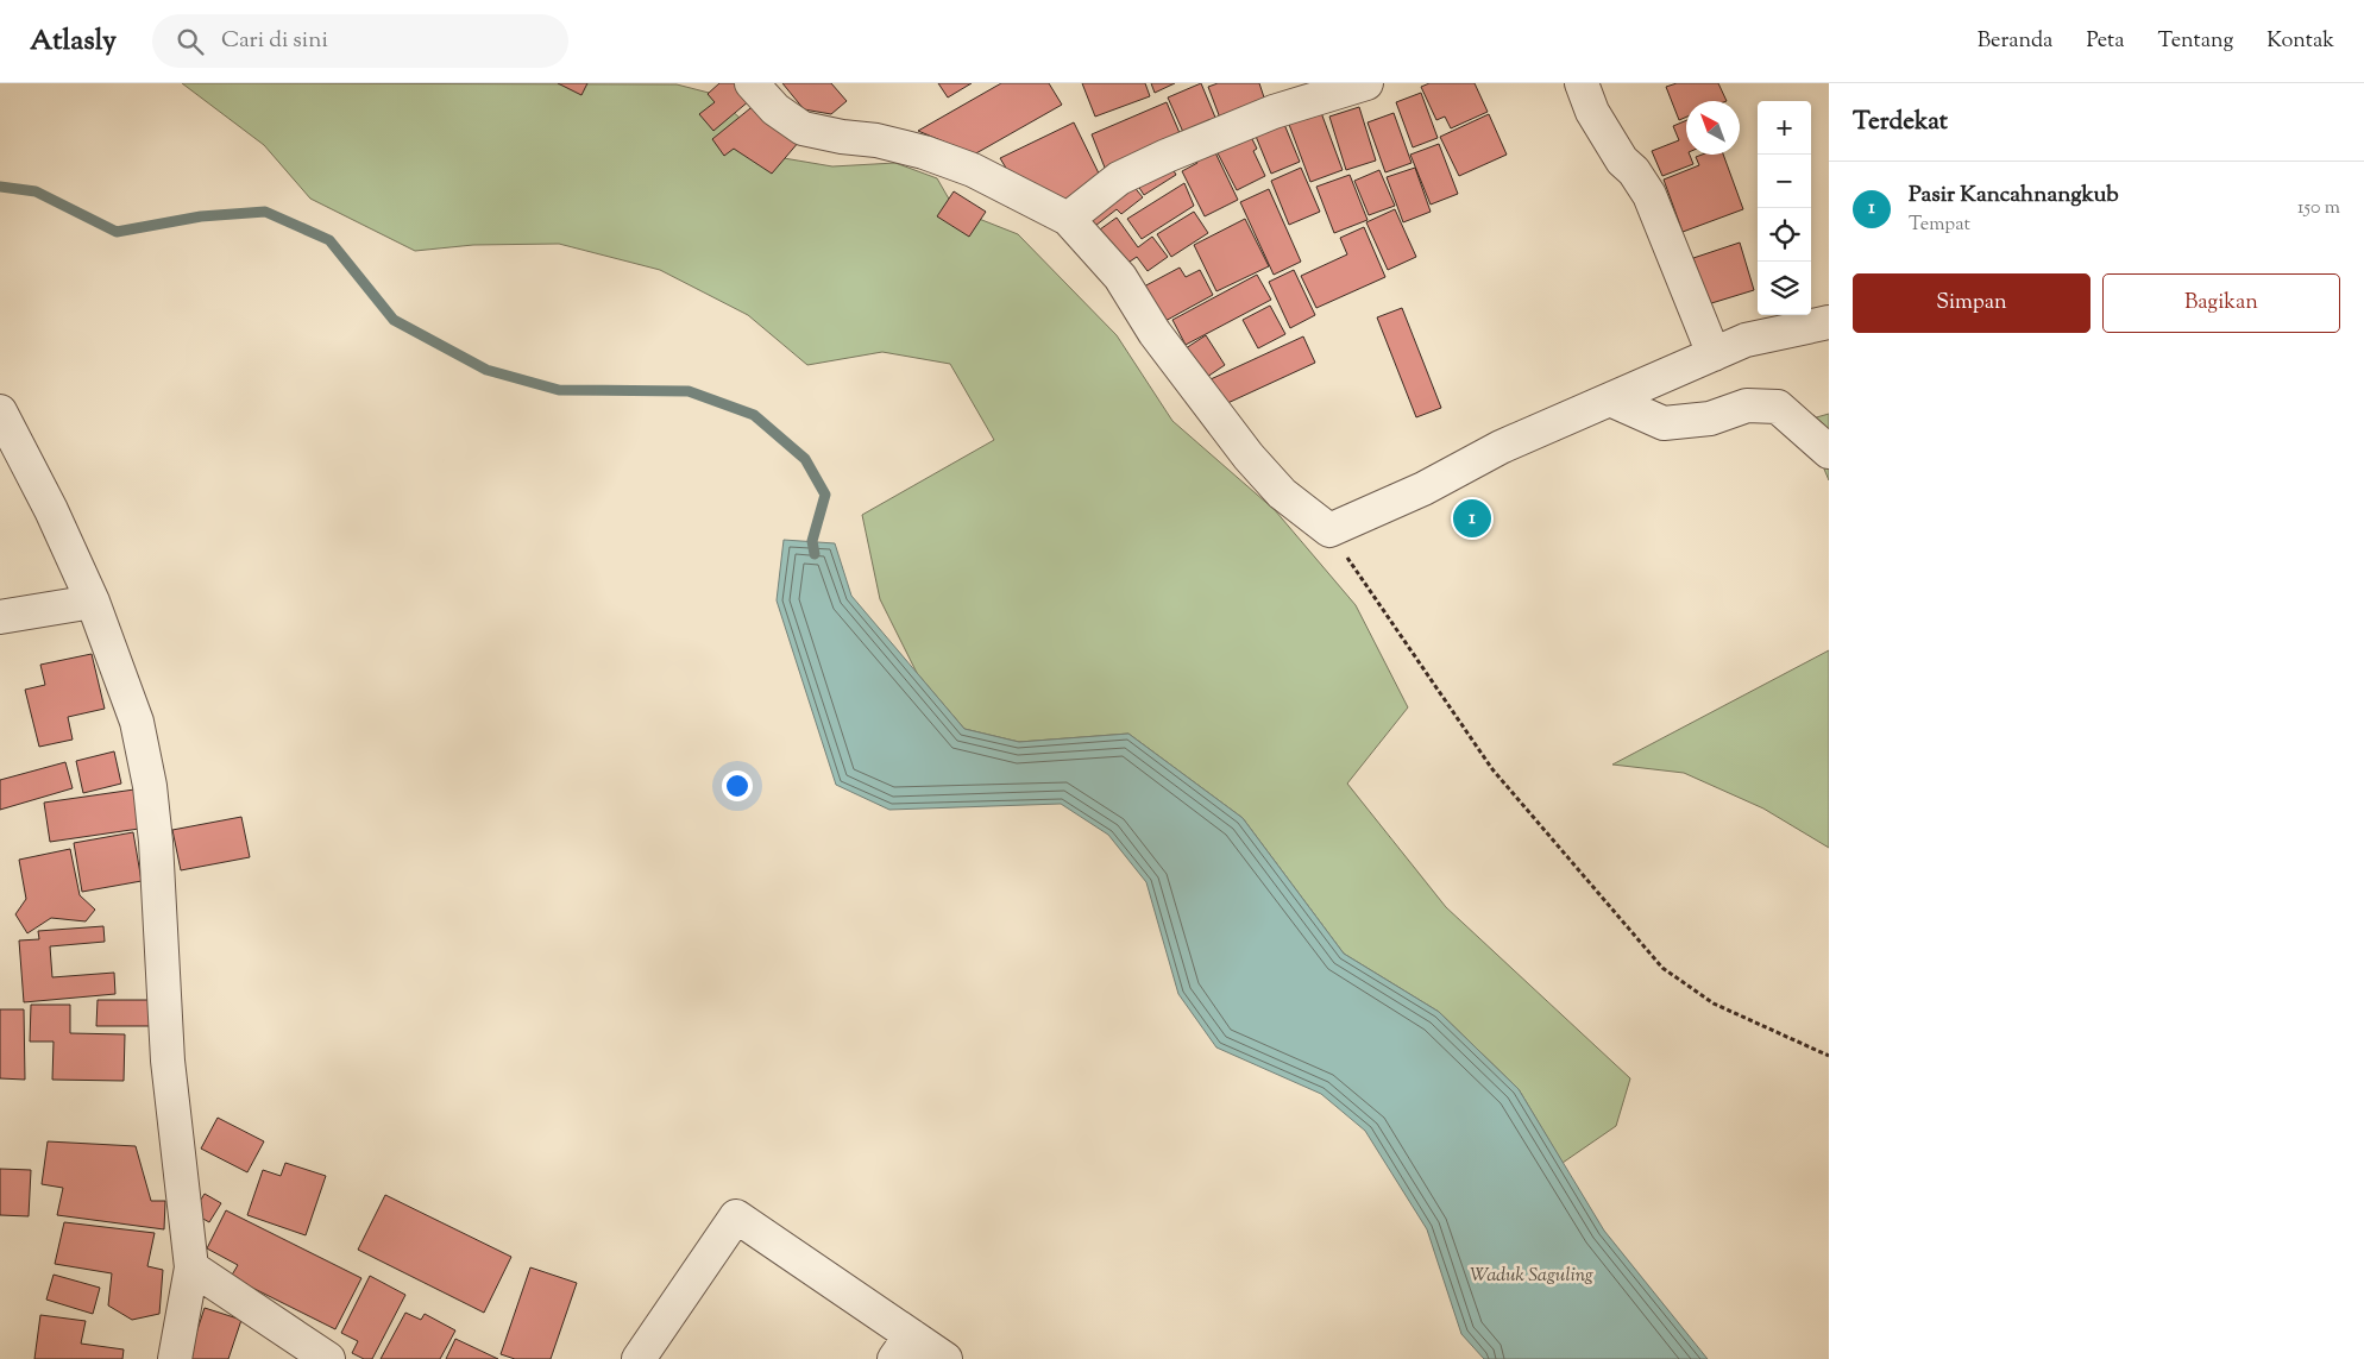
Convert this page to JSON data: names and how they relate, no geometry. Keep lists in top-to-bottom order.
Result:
{
  "water": ["Waduk Saguling"],
  "north": "top left",
  "page": {
    "header": "Atlasly",
    "search": "Cari di sini",
    "nav": [
      "Beranda",
      "Peta",
      "Tentang",
      "Kontak"
    ],
    "heading": "Terdekat",
    "map_buttons": ["+", "−"],
    "list": [
      {
        "mark": "1",
        "name": "Pasir Kancahnangkub",
        "note": "Tempat",
        "value": "150 m"
      }
    ],
    "buttons": ["Simpan", "Bagikan"],
    "pins": "1"
  }
}
